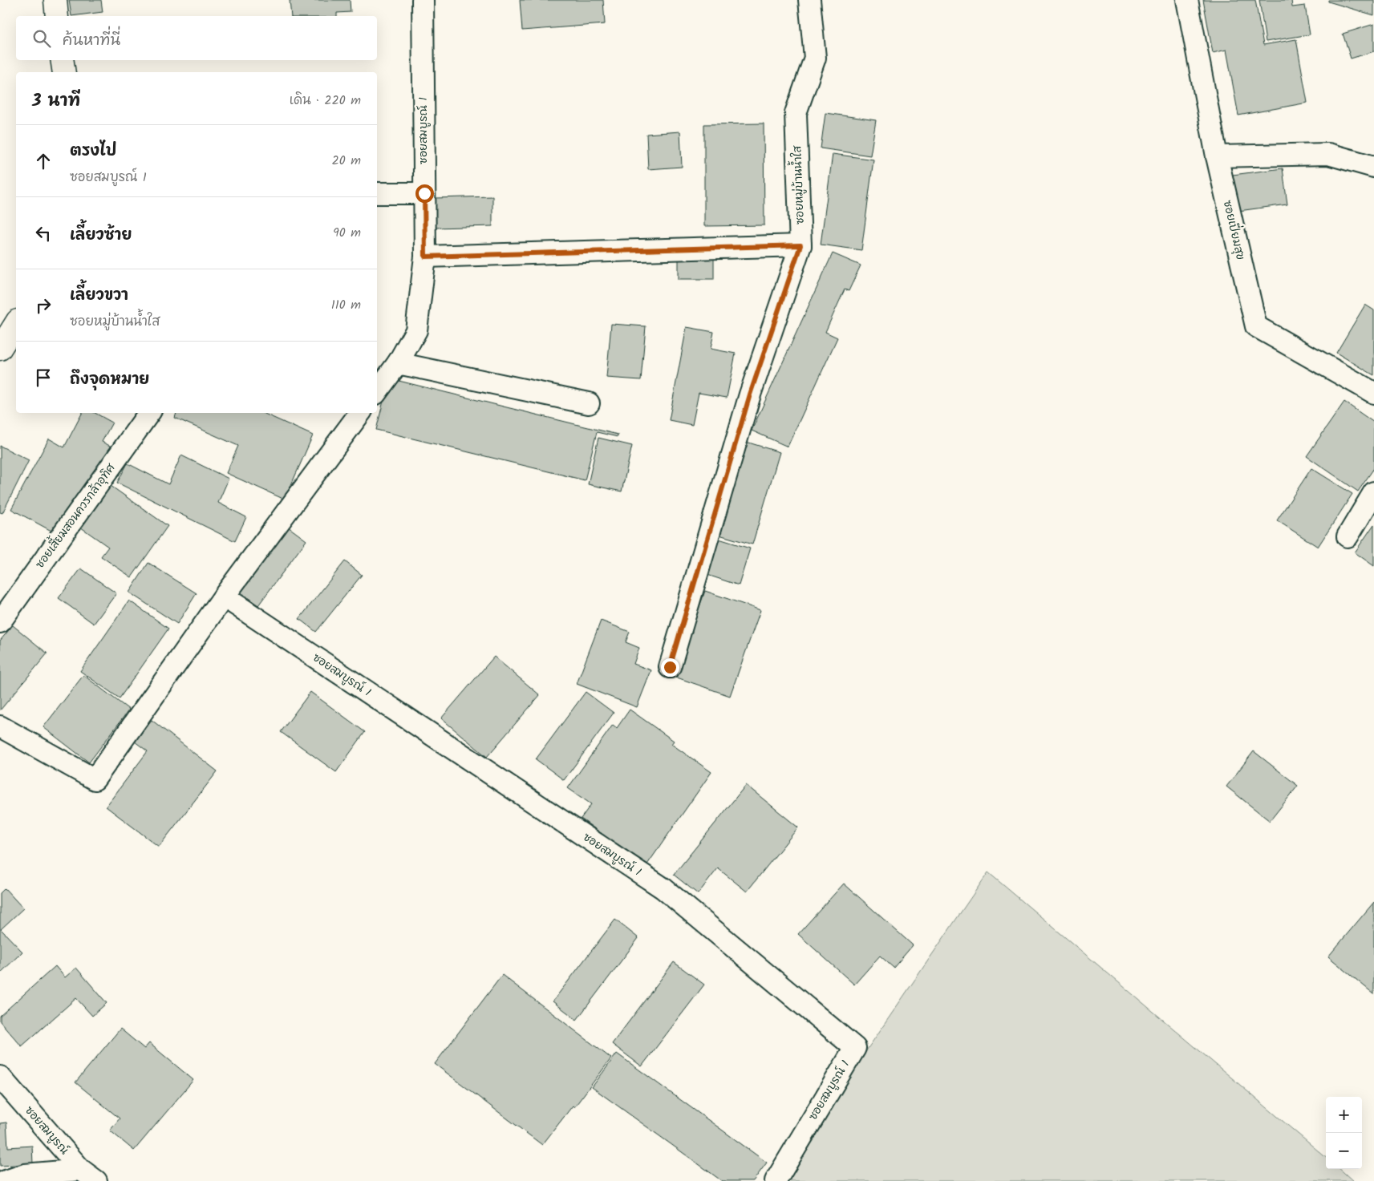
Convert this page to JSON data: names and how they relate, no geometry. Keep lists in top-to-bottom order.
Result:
{
  "streets": {
    "street": [
      "ซอยสมบูรณ์ 1",
      "ซอยหมู่บ้านน้ำใส",
      "ซอยเปี่ยมสุข",
      "ซอยเสี้ยมสอนควรกล้าอุทิศ",
      "ซอยสมบูรณ์"
    ]
  },
  "page": {
    "search": "ค้นหาที่นี่",
    "heading": ["3 นาที", "เดิน · 220 m"],
    "list": [
      ["ตรงไป", "ซอยสมบูรณ์ 1", "20 m"],
      ["เลี้ยวซ้าย", "90 m"],
      ["เลี้ยวขวา", "ซอยหมู่บ้านน้ำใส", "110 m"],
      "ถึงจุดหมาย"
    ],
    "map_buttons": ["+", "−"]
  }
}
